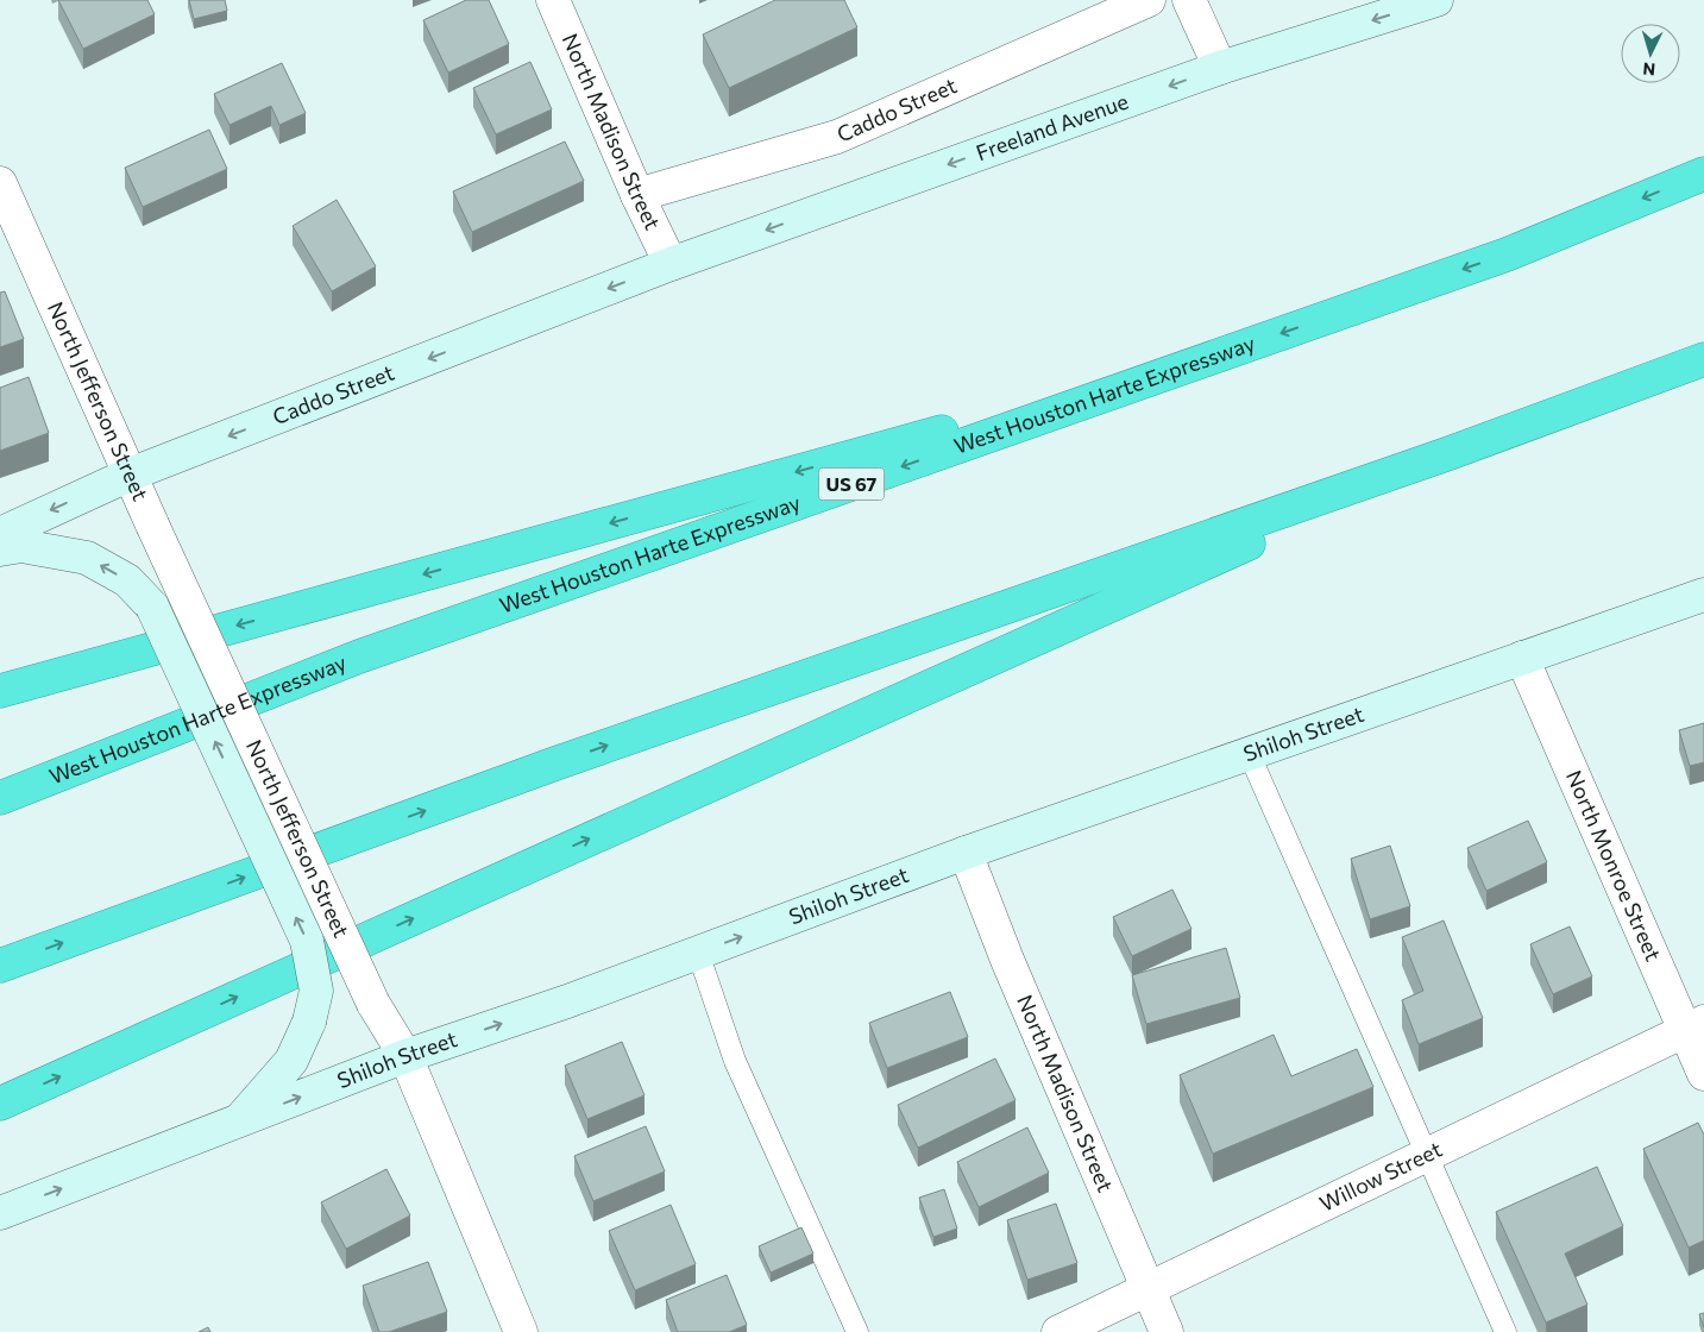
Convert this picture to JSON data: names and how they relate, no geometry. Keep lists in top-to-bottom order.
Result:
{
  "streets": {
    "highway": ["West Houston Harte Expressway", "US 67"],
    "main road": ["Caddo Street", "Freeland Avenue", "Shiloh Street"],
    "street": [
      "North Madison Street",
      "North Jefferson Street",
      "North Monroe Street",
      "Willow Street"
    ]
  },
  "crossings": [
    ["Caddo Street", "Freeland Avenue"],
    ["Caddo Street", "North Madison Street"],
    ["Caddo Street", "North Jefferson Street"],
    ["Freeland Avenue", "North Madison Street"],
    ["North Madison Street", "Shiloh Street"],
    ["North Madison Street", "Willow Street"],
    ["North Jefferson Street", "Shiloh Street"],
    ["Shiloh Street", "North Monroe Street"],
    ["North Monroe Street", "Willow Street"]
  ],
  "one_way": ["Caddo Street", "Freeland Avenue", "Shiloh Street"],
  "north": "bottom"
}
